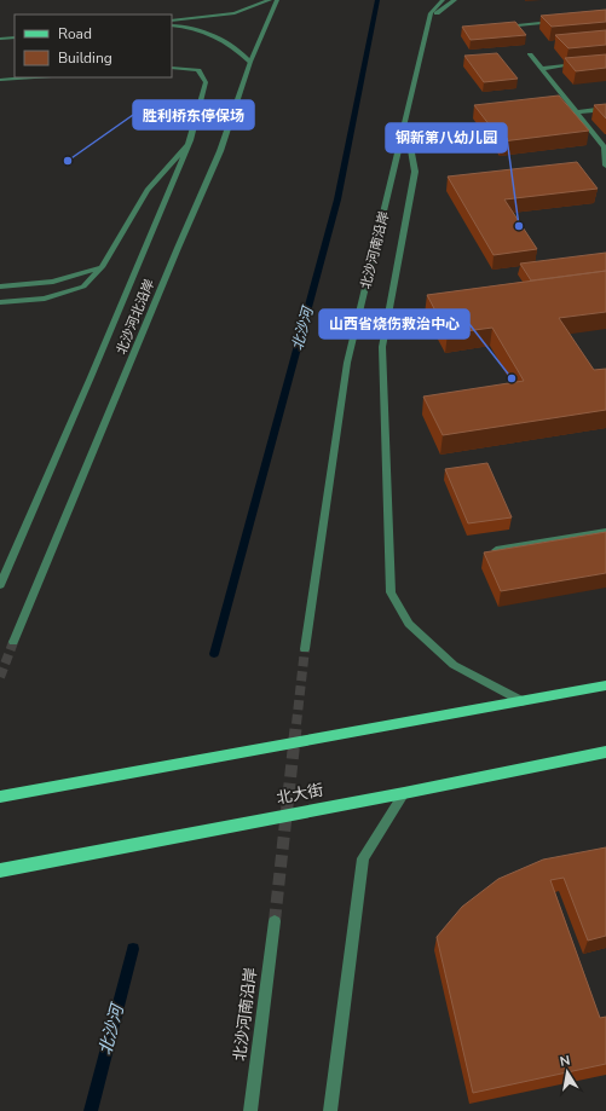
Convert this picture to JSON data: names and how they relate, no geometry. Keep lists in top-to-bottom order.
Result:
{
  "streets": {
    "main road": ["北大街"],
    "street": ["北沙河南沿岸", "北沙河北沿岸"]
  },
  "water": ["北沙河"],
  "places": ["胜利桥东停保场", "钢新第八幼儿园", "山西省烧伤救治中心"],
  "legend": ["Road", "Building"],
  "north": "top"
}
